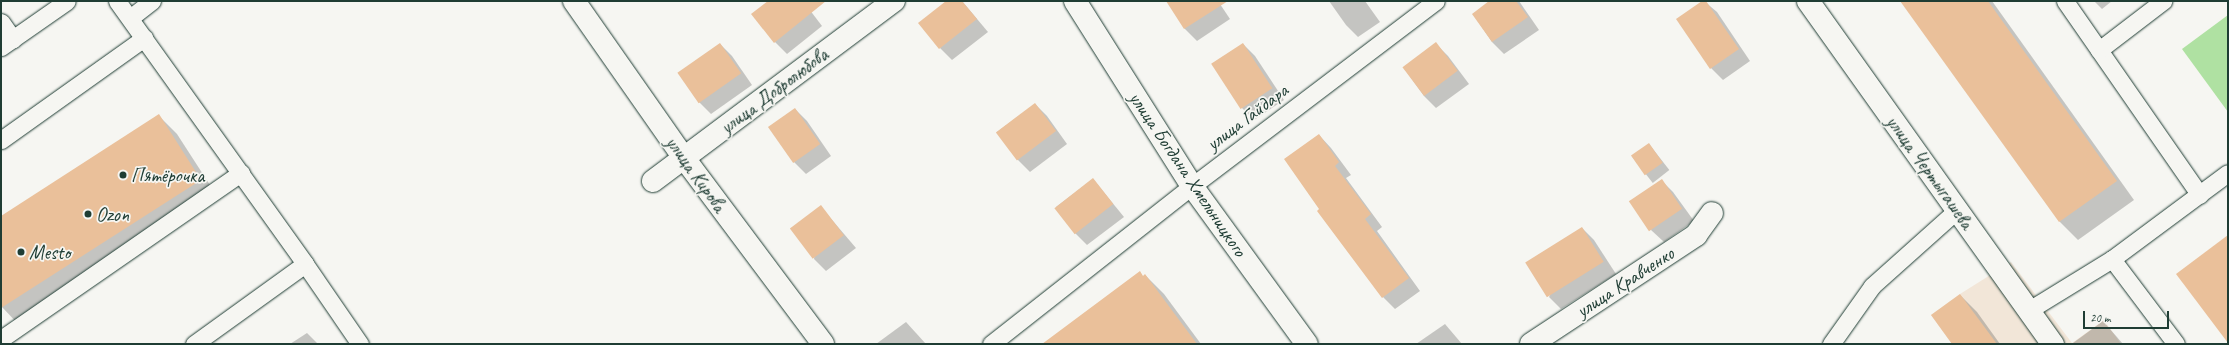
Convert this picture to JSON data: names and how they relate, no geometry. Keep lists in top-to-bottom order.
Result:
{
  "streets": {
    "street": [
      "улица Добролюбова",
      "улица Чертыгашева",
      "улица Кирова",
      "улица Богдана Хмельницкого",
      "улица Кравченко"
    ],
    "lane": ["улица Гайдара"]
  },
  "crossings": [
    ["улица Добролюбова", "улица Кирова"],
    ["улица Гайдара", "улица Богдана Хмельницкого"]
  ],
  "places": ["Пятёрочка", "Ozon", "Mesto"],
  "scale_bar": "20 m"
}
